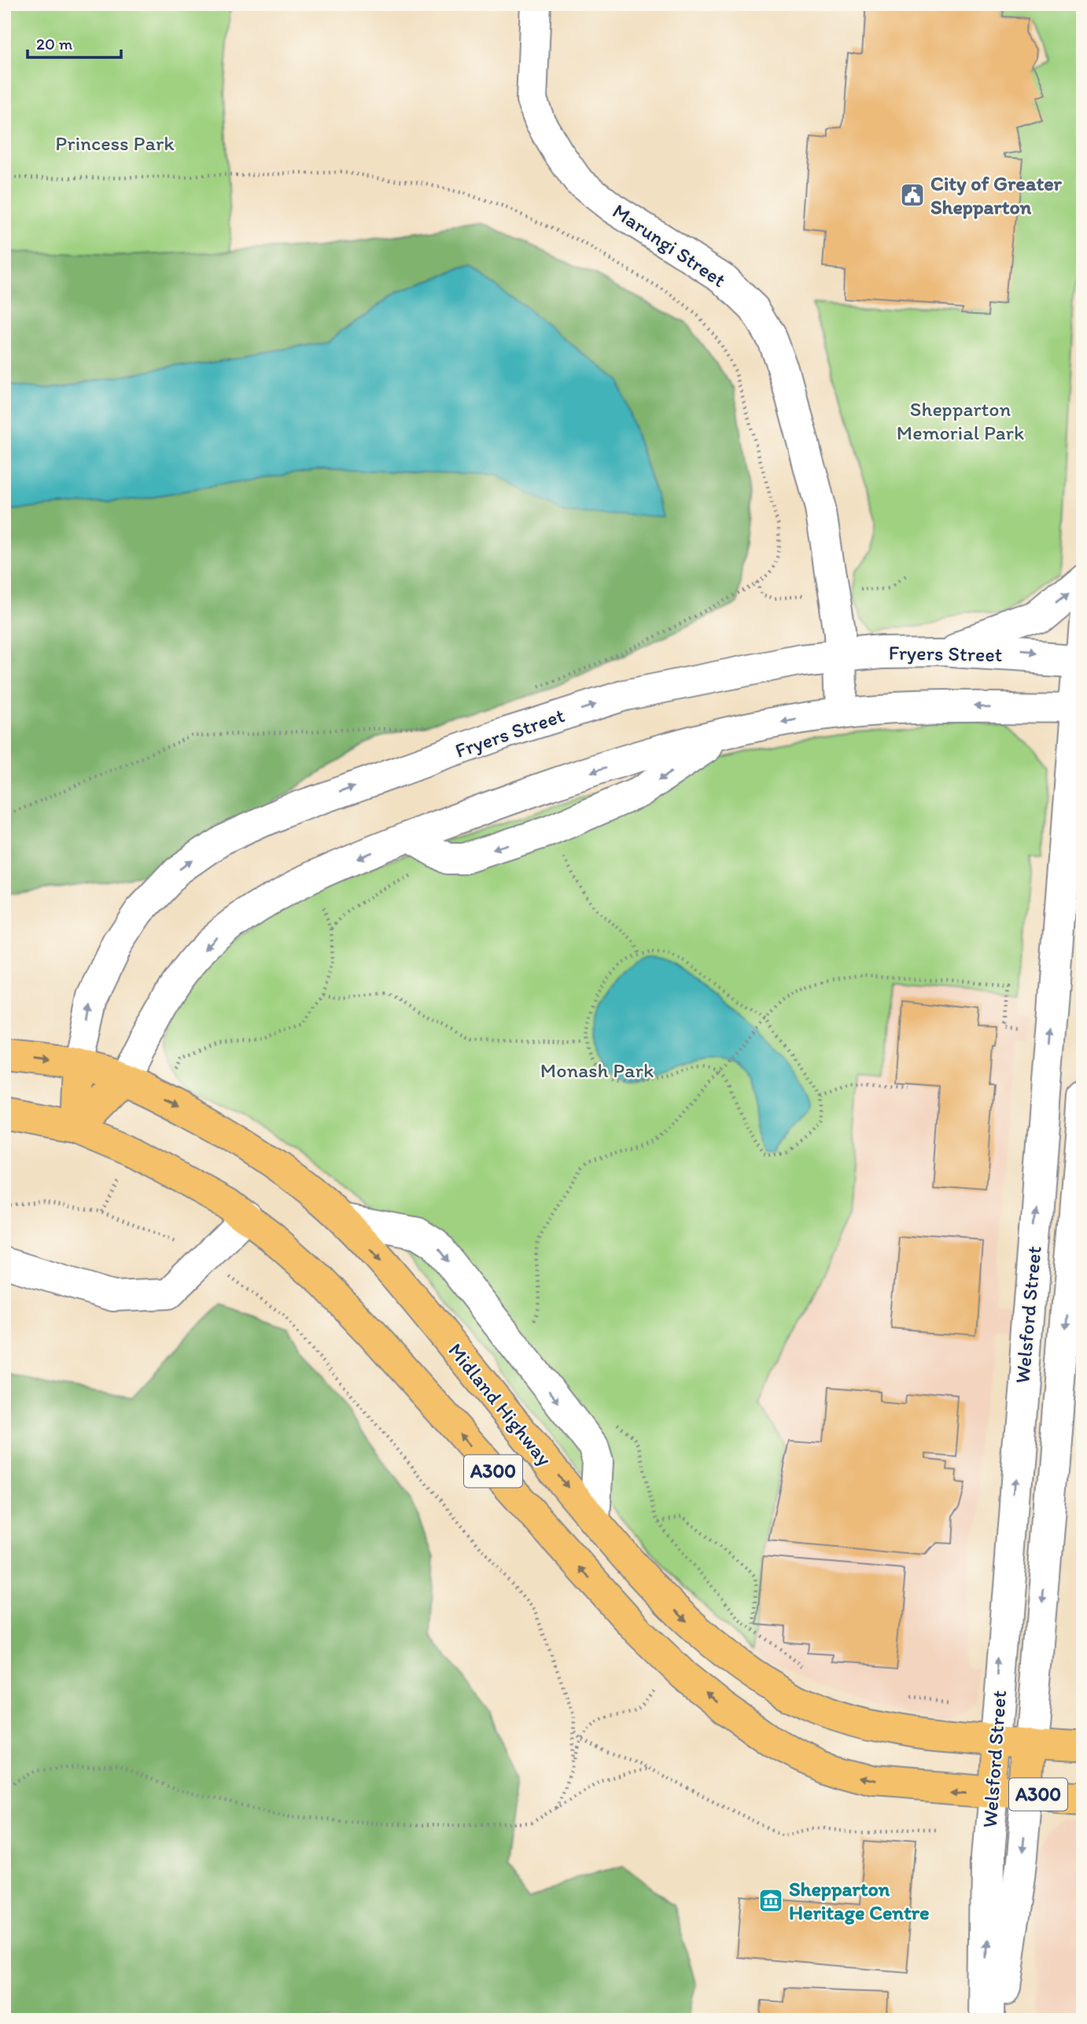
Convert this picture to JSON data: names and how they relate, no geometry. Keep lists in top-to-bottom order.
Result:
{
  "streets": {
    "highway": ["Welsford Street", "Midland Highway", "A300"],
    "street": ["Marungi Street", "Fryers Street"]
  },
  "crossings": [
    ["Marungi Street", "Fryers Street"],
    ["Fryers Street", "Welsford Street"],
    ["Fryers Street", "Midland Highway"],
    ["Welsford Street", "Midland Highway"],
    ["Welsford Street", "A300"],
    ["Midland Highway", "A300"]
  ],
  "parks": ["Princess Park", "Shepparton Memorial Park", "Monash Park"],
  "places": {
    "public building": ["City of Greater Shepparton"],
    "museum": ["Shepparton Heritage Centre"]
  },
  "scale_bar": "20 m"
}
